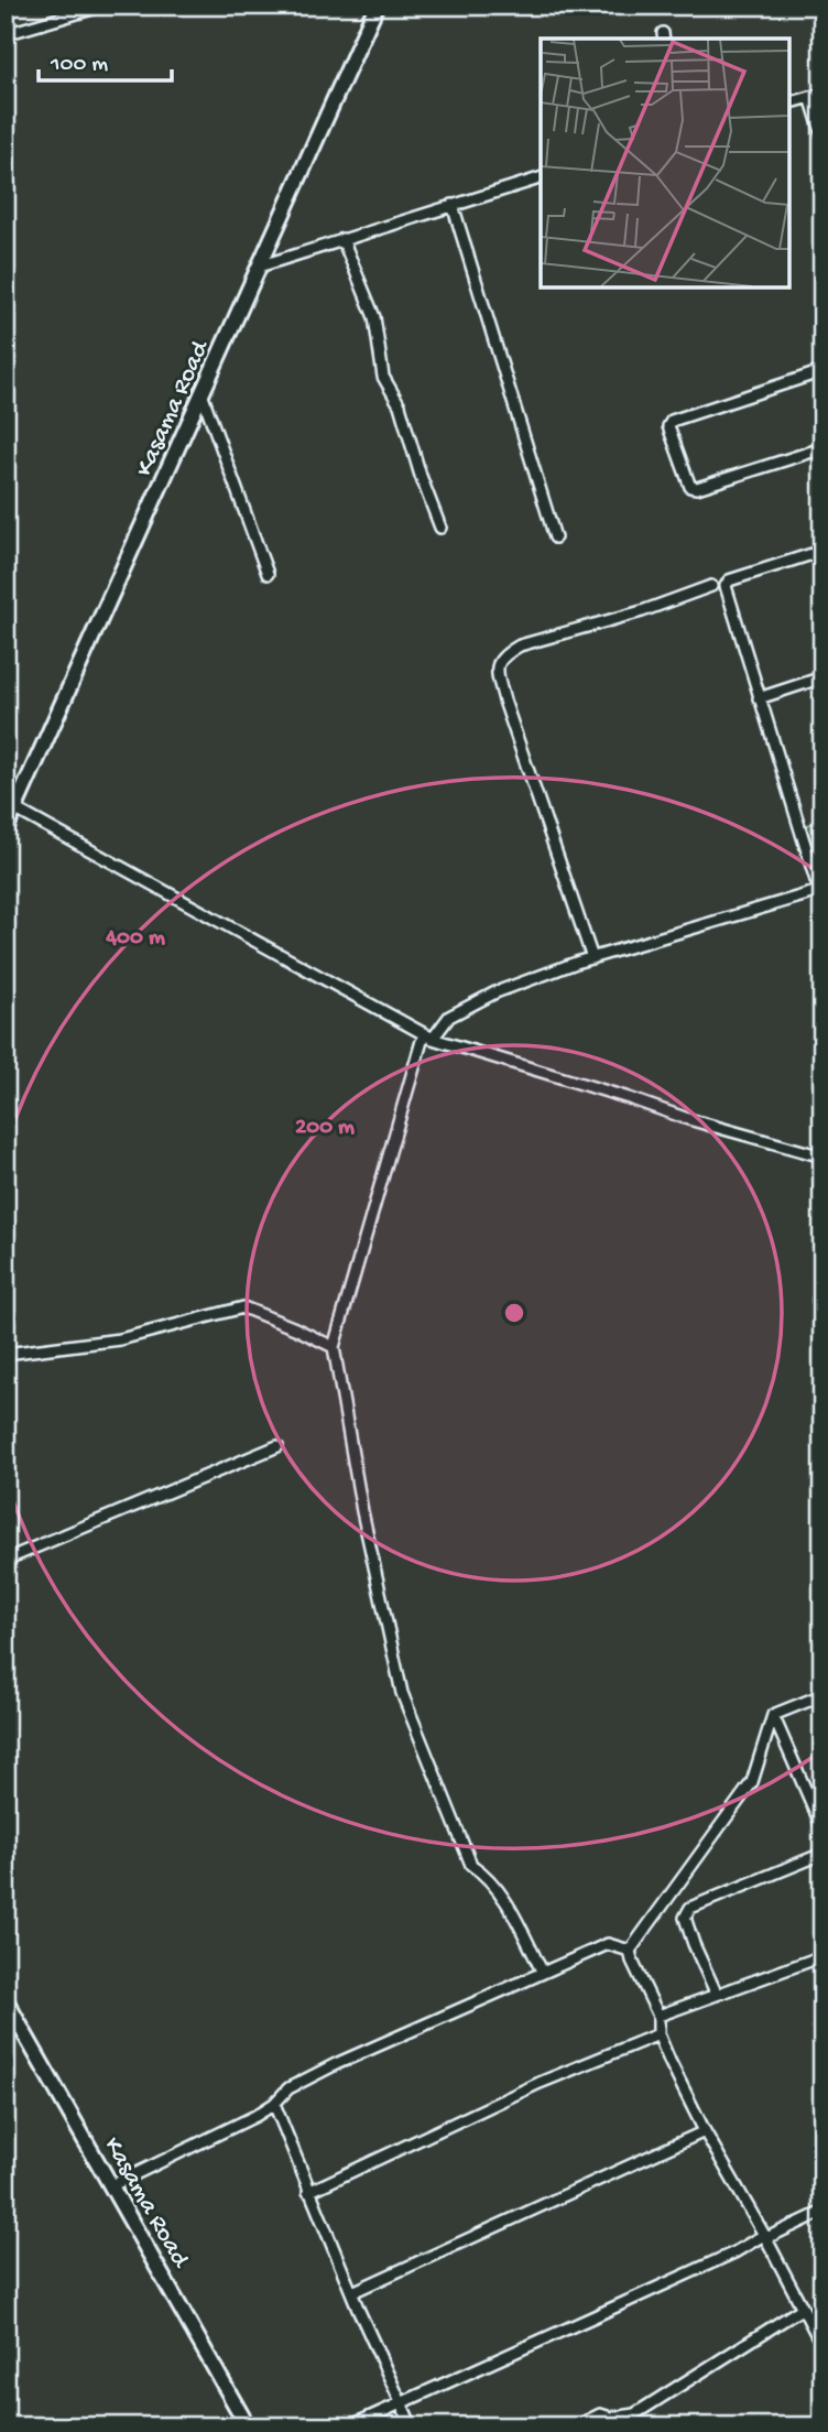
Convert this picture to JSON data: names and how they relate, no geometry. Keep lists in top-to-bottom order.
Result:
{
  "streets": {
    "street": ["Kasama Road"]
  },
  "scale_bar": "100 m",
  "rings": ["400 m", "200 m"]
}
